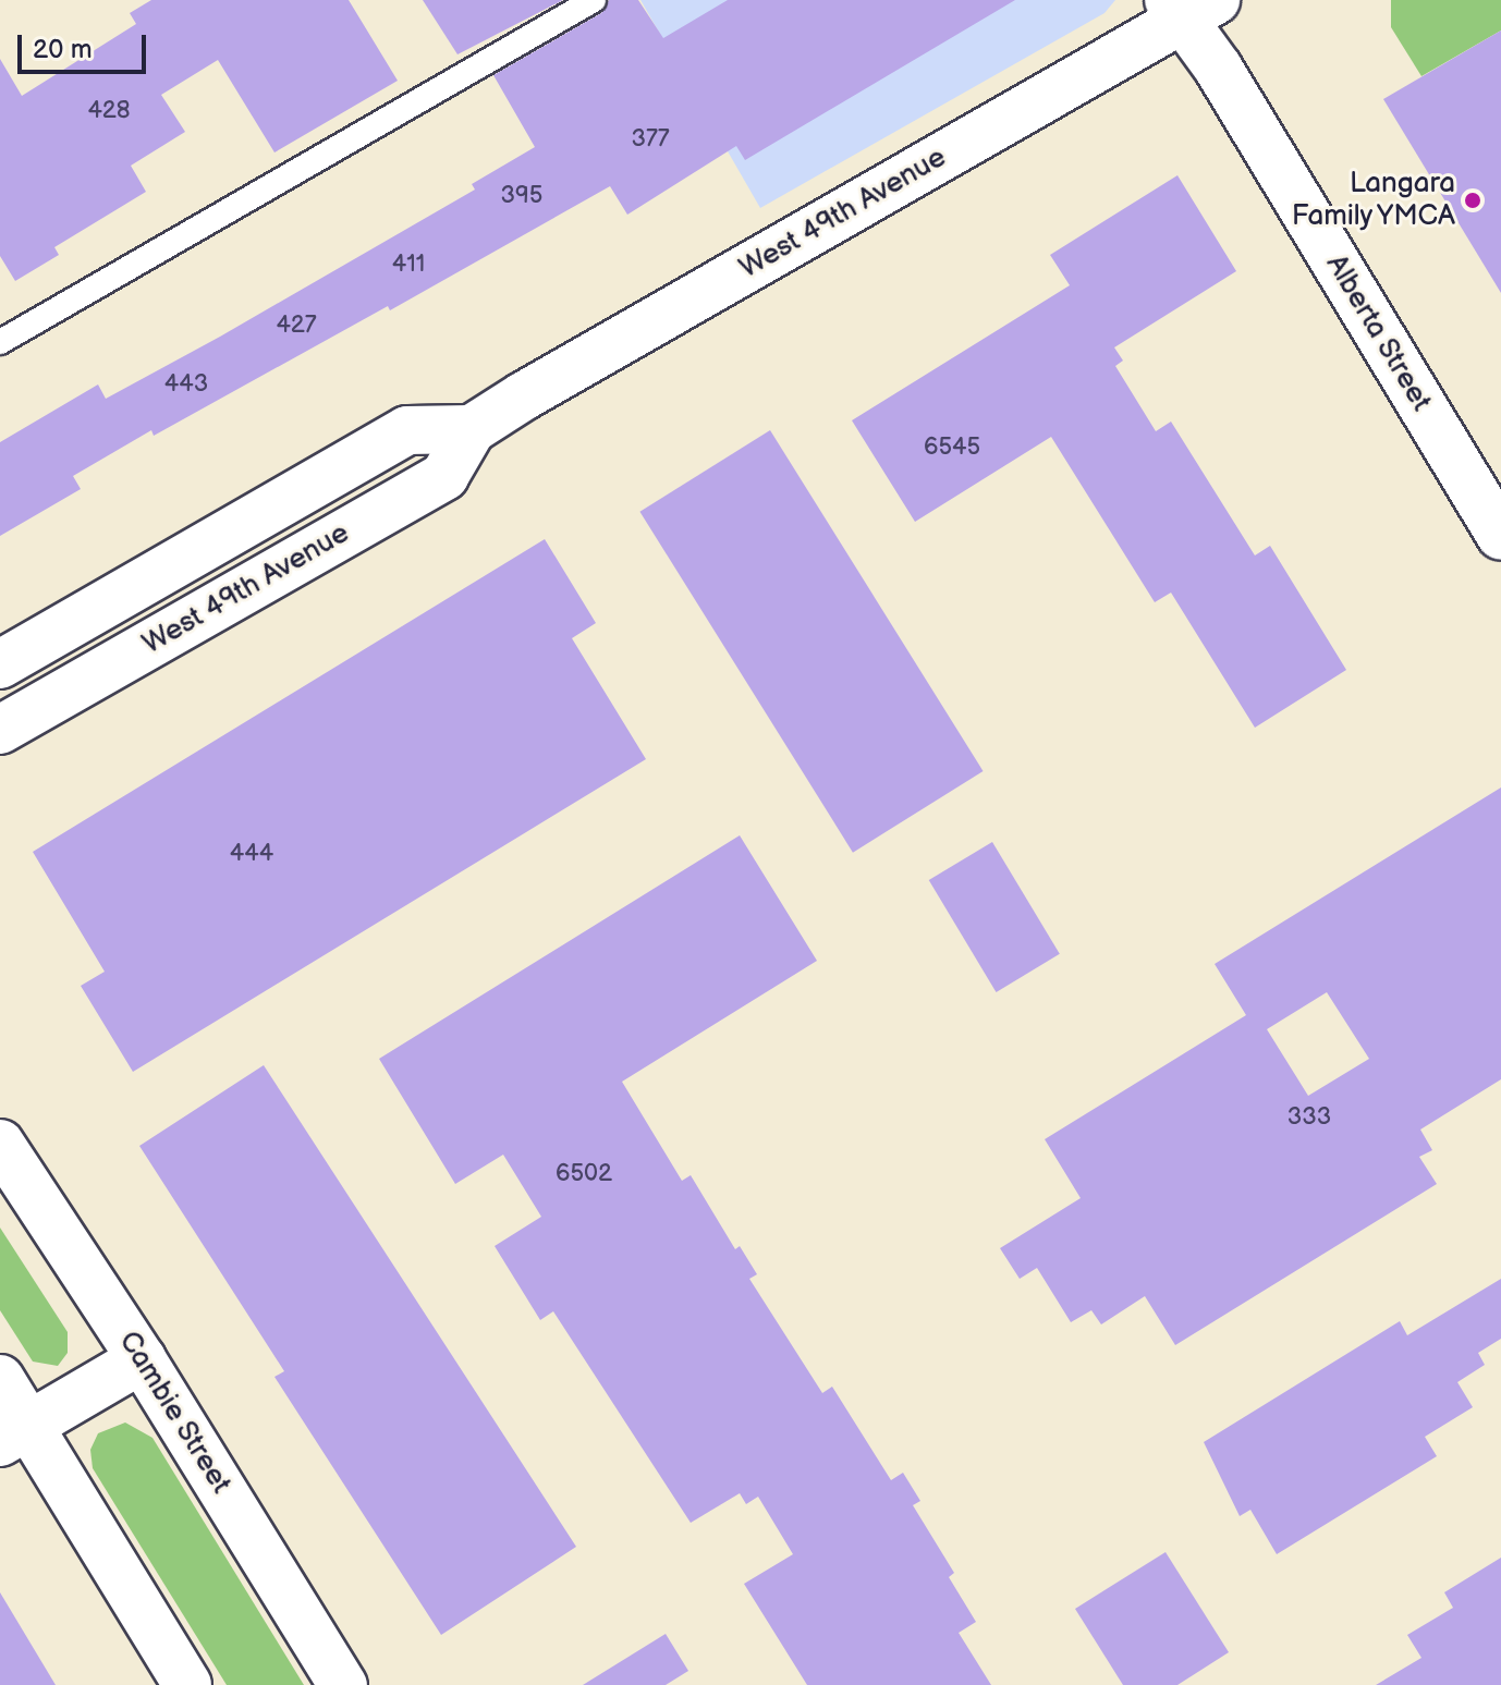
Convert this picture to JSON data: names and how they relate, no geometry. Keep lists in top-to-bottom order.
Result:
{
  "streets": {
    "street": ["West 49th Avenue", "Alberta Street", "Cambie Street"]
  },
  "crossings": [
    ["West 49th Avenue", "Alberta Street"]
  ],
  "places": ["Langara Family YMCA"],
  "house_numbers": [
    "428",
    "377",
    "395",
    "411",
    "427",
    "443",
    "6545",
    "444",
    "333",
    "6502"
  ],
  "scale_bar": "20 m"
}
